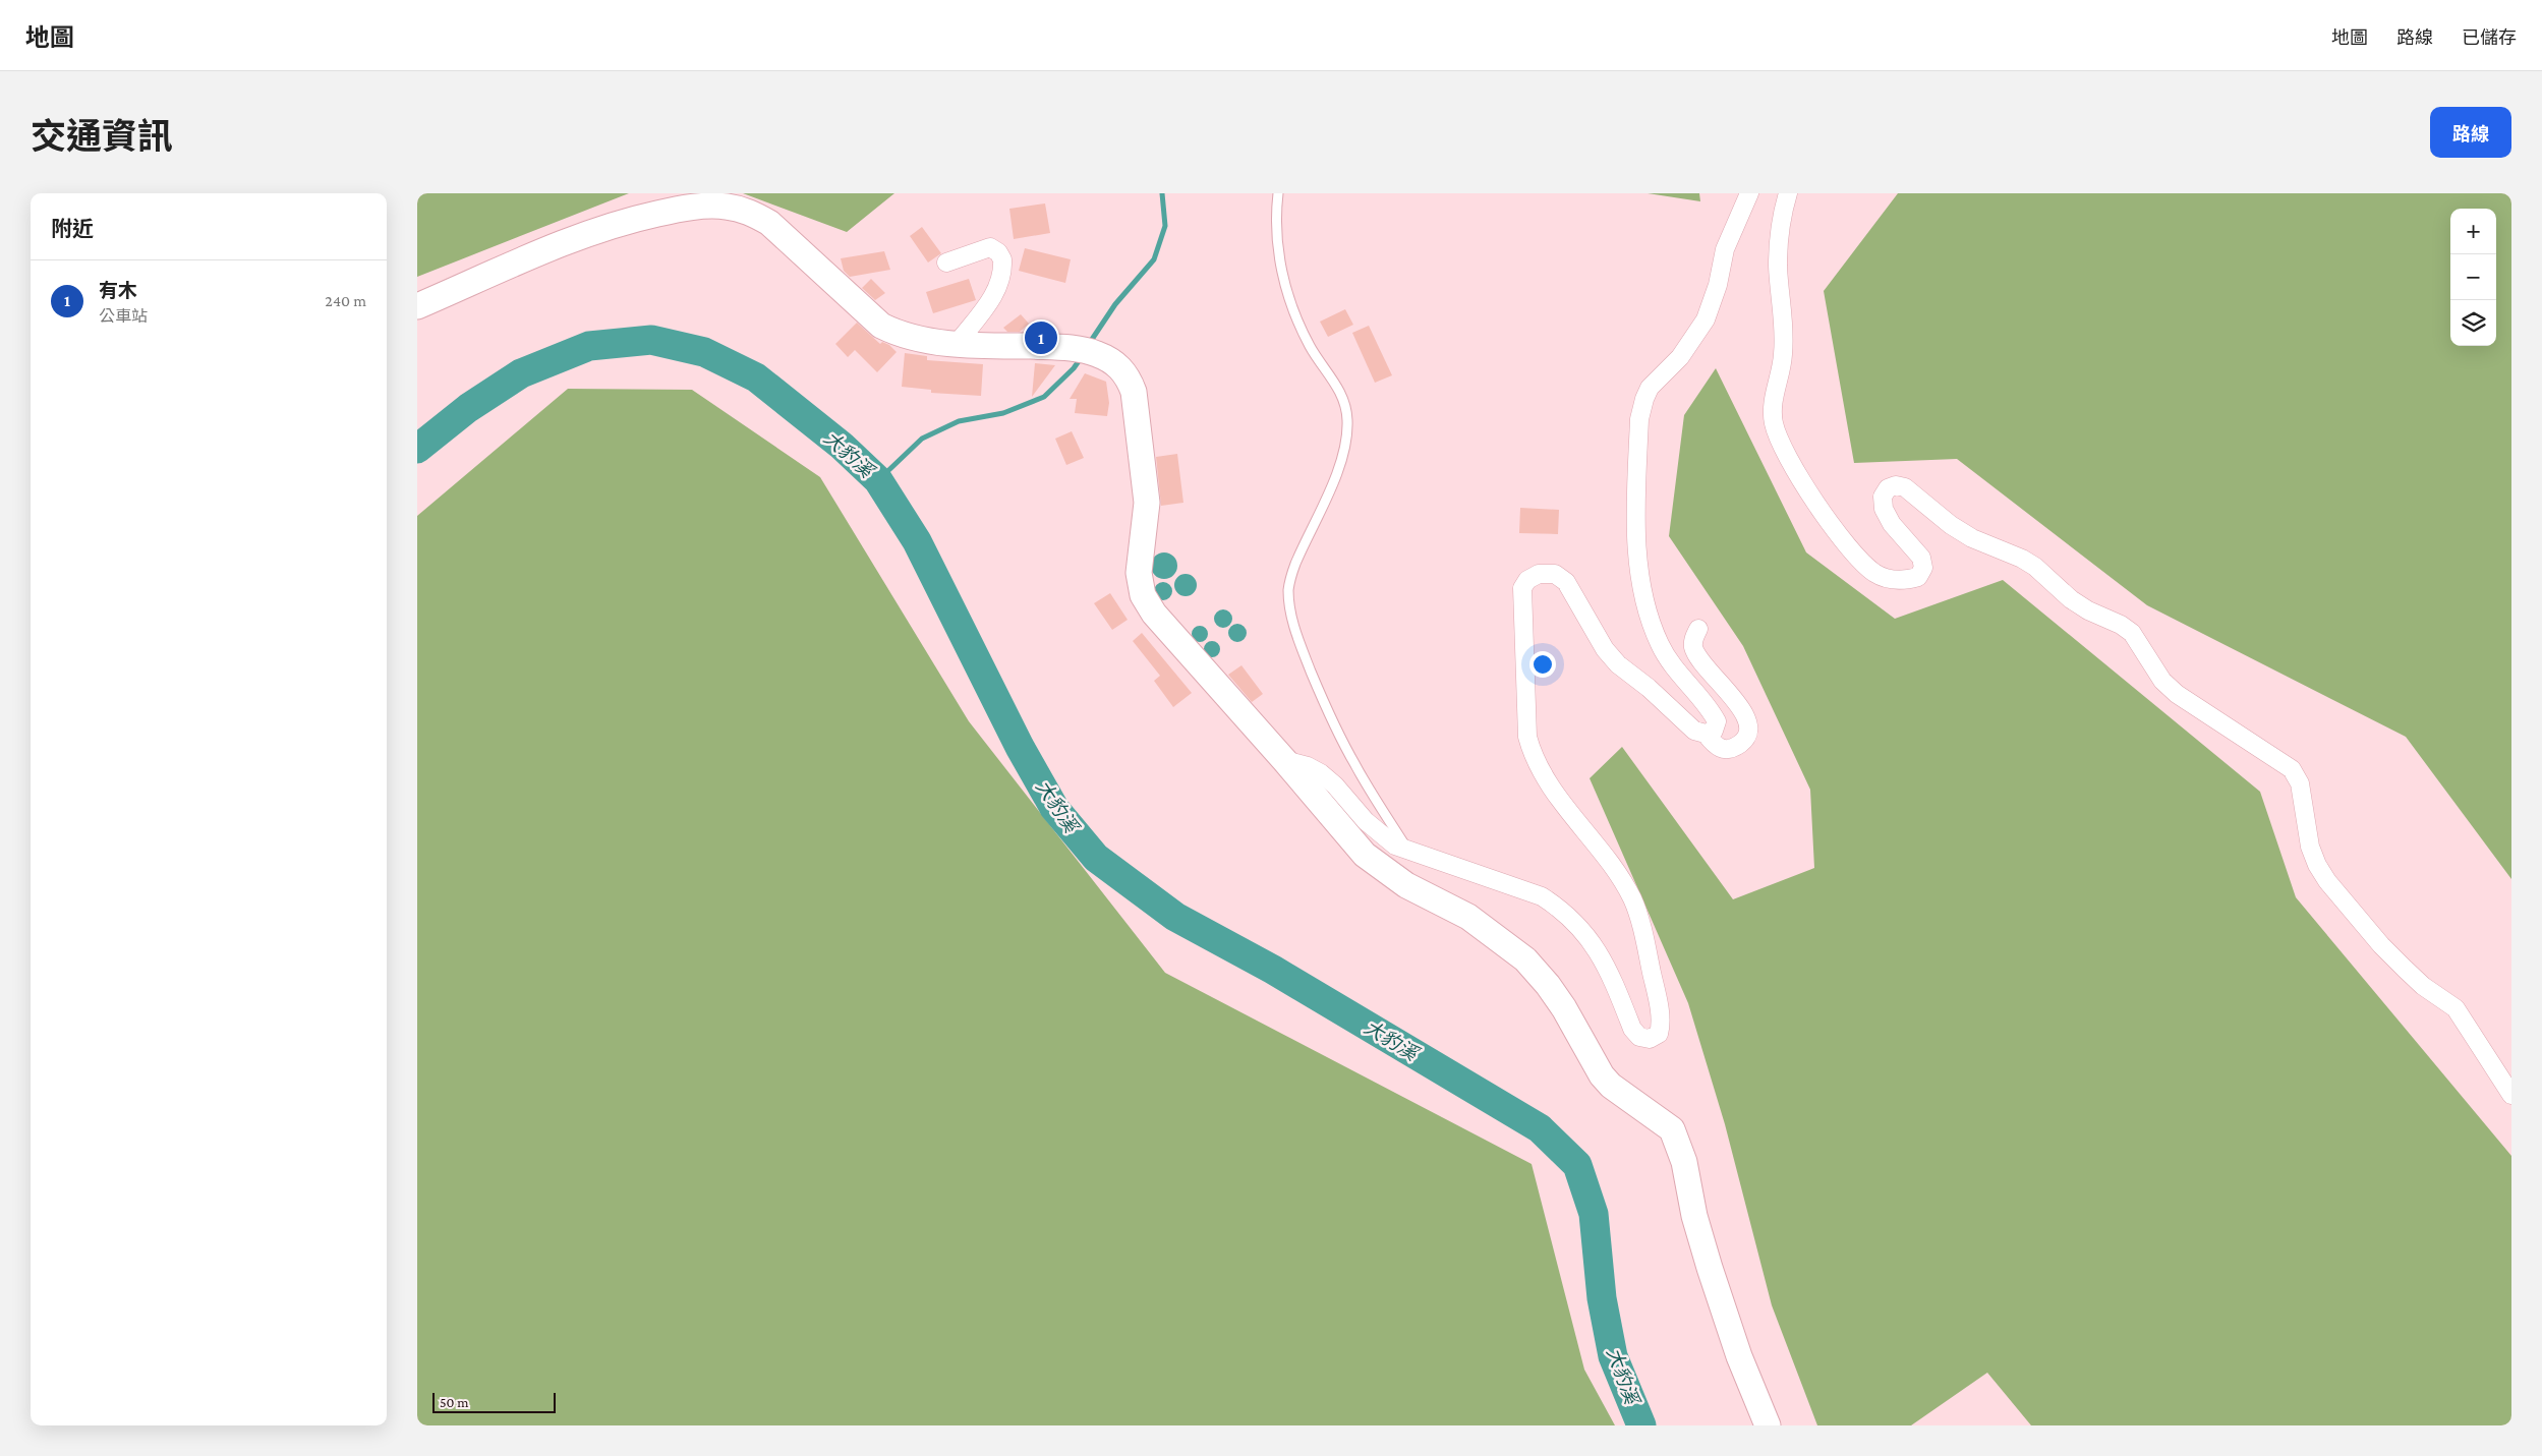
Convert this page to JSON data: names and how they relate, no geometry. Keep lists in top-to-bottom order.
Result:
{
  "water": ["大豹溪"],
  "scale_bar": "50 m",
  "page": {
    "header": "地圖",
    "nav": ["地圖", "路線", "已儲存"],
    "title": "交通資訊",
    "buttons": "路線",
    "heading": "附近",
    "map_buttons": ["+", "−"],
    "list": [
      {
        "mark": "1",
        "name": "有木",
        "note": "公車站",
        "value": "240 m"
      }
    ],
    "pins": "1",
    "scale": "50 m"
  }
}
